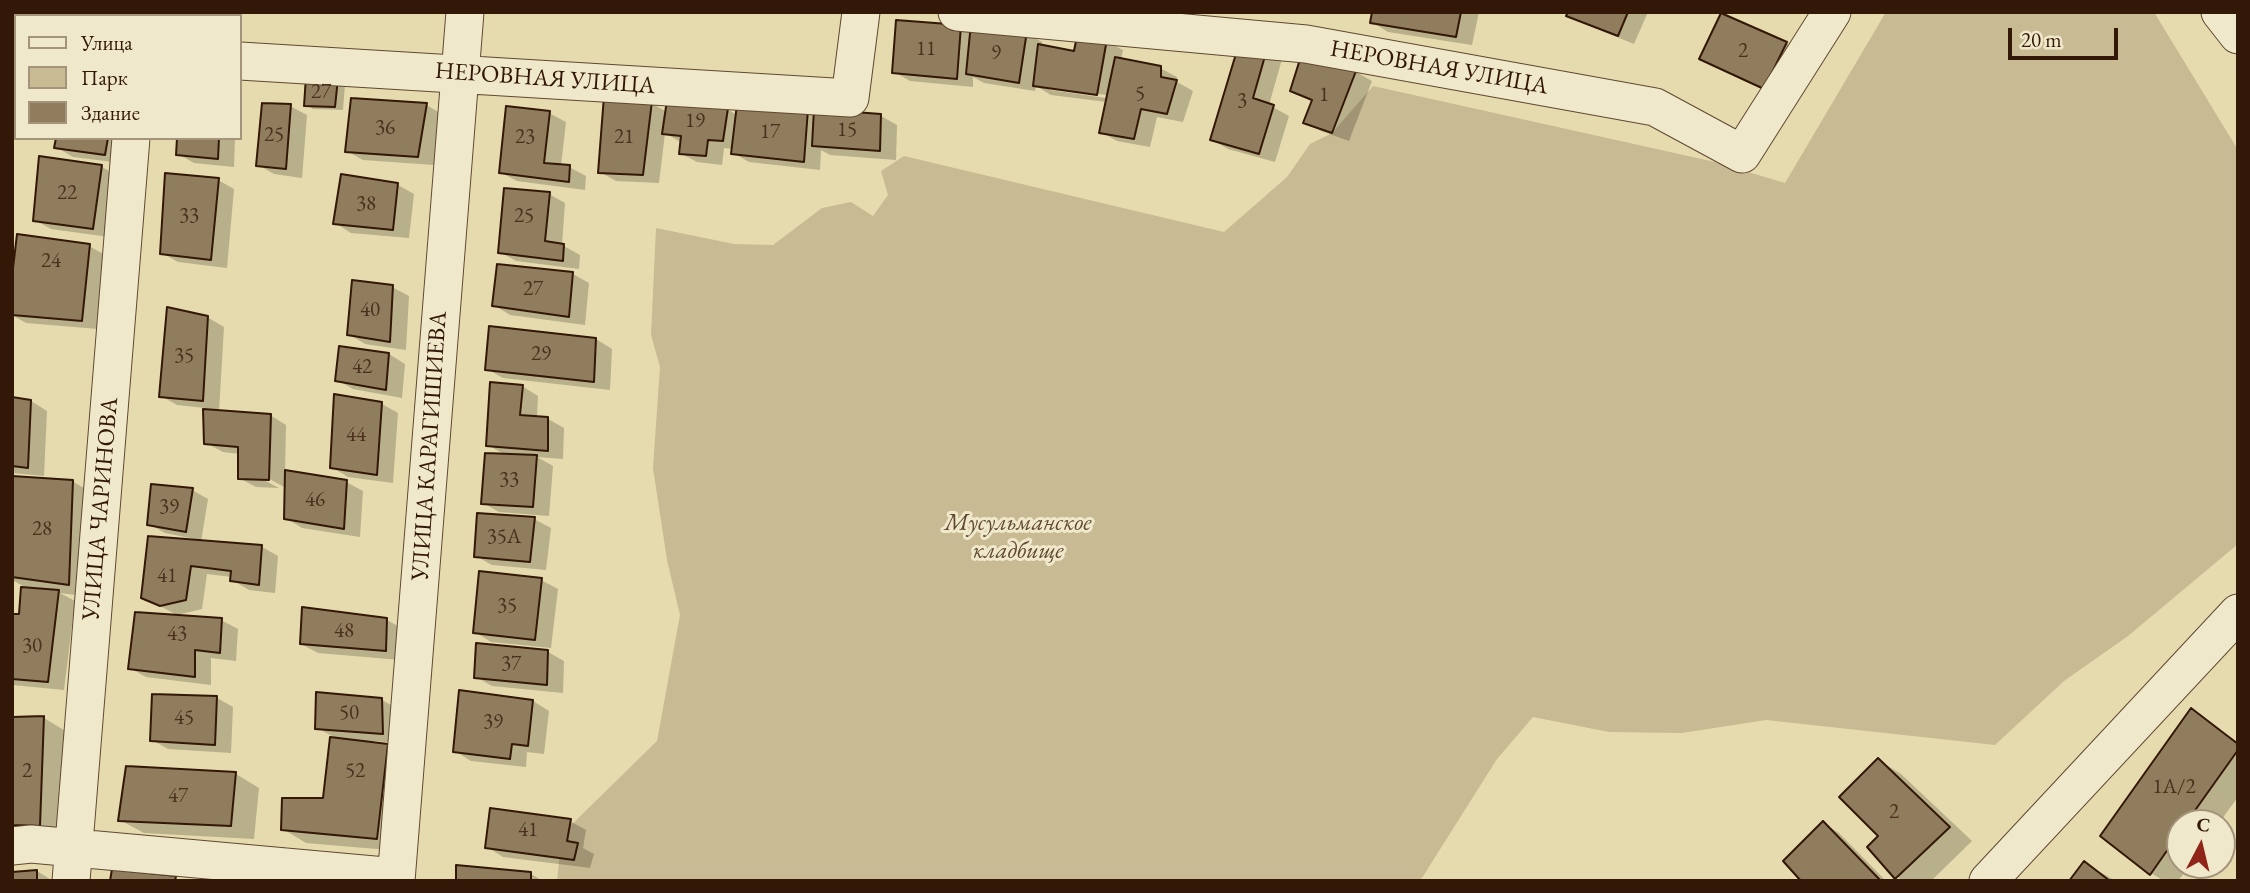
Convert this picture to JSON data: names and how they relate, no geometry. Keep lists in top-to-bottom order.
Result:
{
  "streets": {
    "street": ["НЕРОВНАЯ УЛИЦА", "УЛИЦА КАРАГИШИЕВА", "УЛИЦА ЧАРИНОВА"]
  },
  "crossings": [
    ["НЕРОВНАЯ УЛИЦА", "УЛИЦА КАРАГИШИЕВА"]
  ],
  "parks": ["Мусульманское кладбище"],
  "house_numbers": [
    "11",
    "2",
    "9",
    "27",
    "5",
    "1",
    "3",
    "19",
    "36",
    "15",
    "17",
    "25",
    "23",
    "21",
    "22",
    "38",
    "33",
    "25",
    "24",
    "27",
    "40",
    "29",
    "35",
    "42",
    "44",
    "33",
    "46",
    "39",
    "28",
    "35А",
    "41",
    "35",
    "48",
    "43",
    "30",
    "37",
    "50",
    "45",
    "39",
    "2",
    "52",
    "1А/2",
    "47",
    "2",
    "41"
  ],
  "legend": ["Улица", "Парк", "Здание"],
  "scale_bar": "20 m",
  "north": "top"
}
